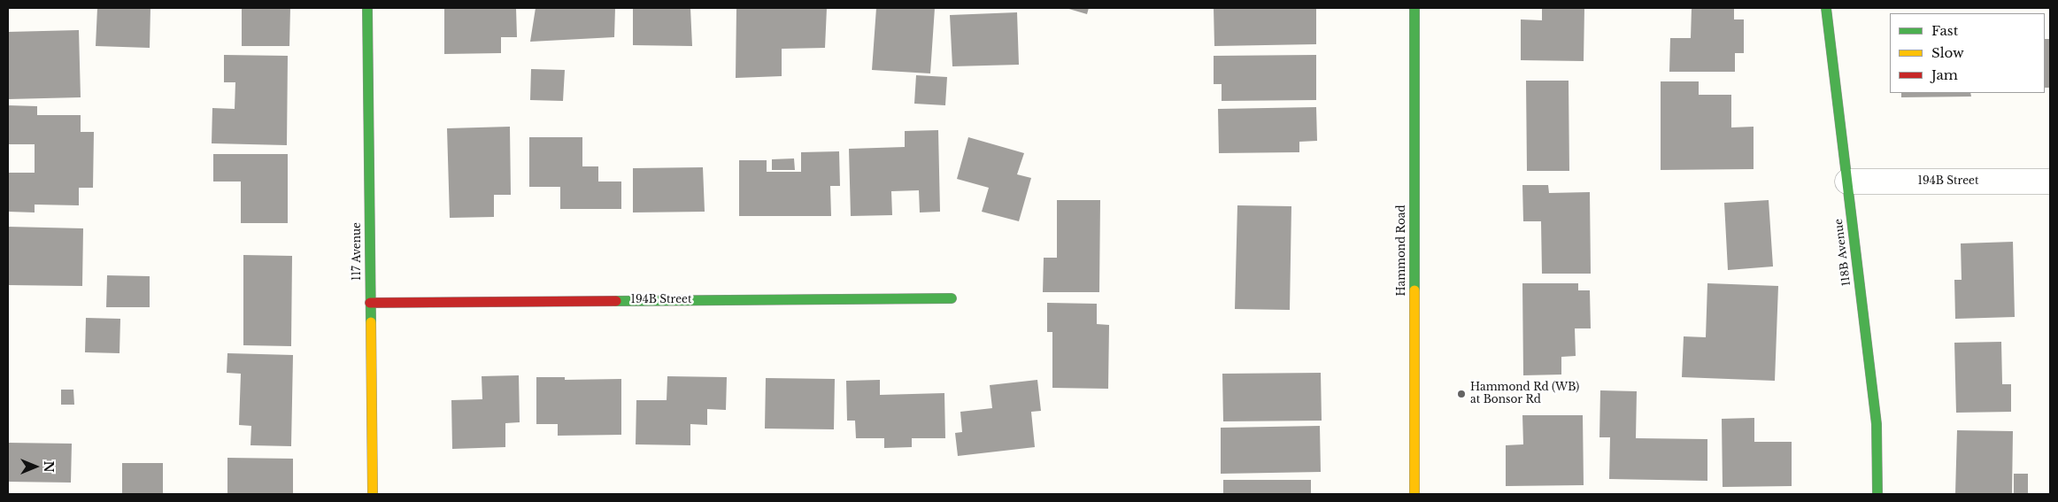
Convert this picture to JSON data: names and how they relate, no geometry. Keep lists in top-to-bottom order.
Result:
{
  "streets": {
    "street": [
      "194B Street",
      "Hammond Road",
      "117 Avenue",
      "118B Avenue"
    ]
  },
  "crossings": [
    ["194B Street", "117 Avenue"],
    ["194B Street", "118B Avenue"]
  ],
  "places": ["Hammond Rd (WB) at Bonsor Rd"],
  "legend": ["Fast", "Slow", "Jam"],
  "north": "right"
}
